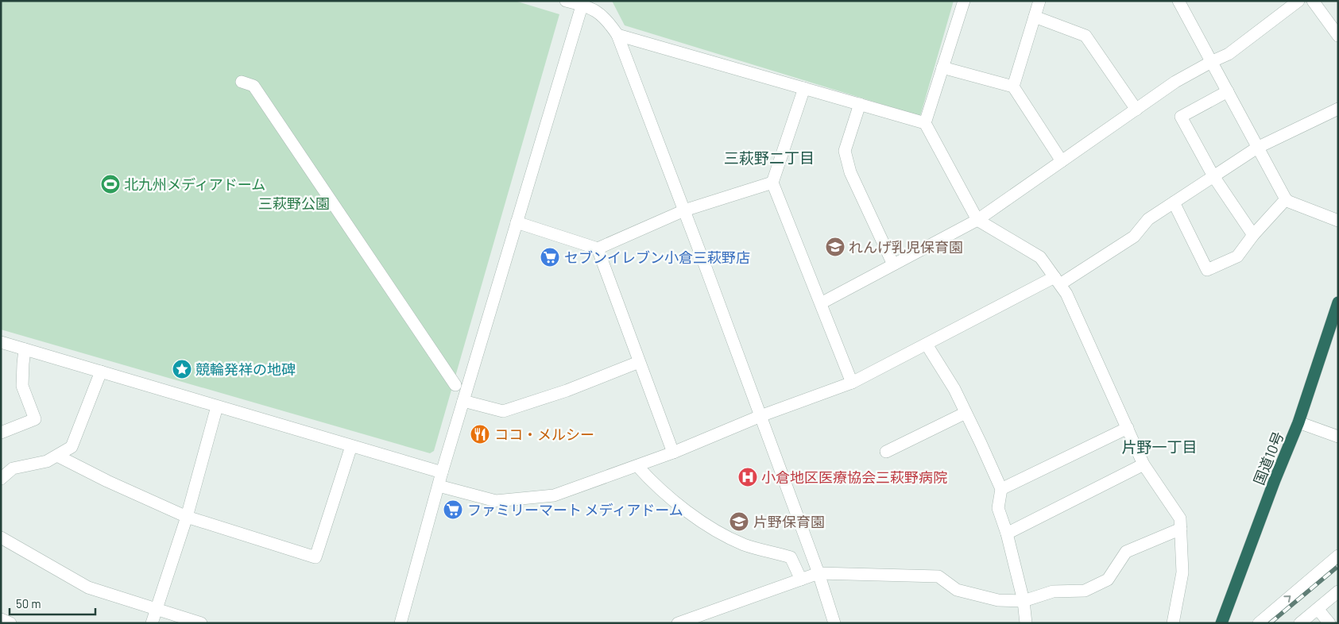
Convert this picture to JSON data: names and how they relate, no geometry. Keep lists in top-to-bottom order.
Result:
{
  "streets": {
    "highway": ["国道10号"]
  },
  "districts": ["三萩野二丁目", "片野一丁目"],
  "parks": ["三萩野公園"],
  "places": {
    "sports": ["北九州メディアドーム"],
    "school or university": ["れんげ乳児保育園", "片野保育園"],
    "supermarket": ["セブンイレブン小倉三萩野店", "ファミリーマート メディアドーム"],
    "place": ["競輪発祥の地碑"],
    "restaurant": ["ココ・メルシー"],
    "hospital": ["小倉地区医療協会三萩野病院"]
  },
  "scale_bar": "50 m"
}
